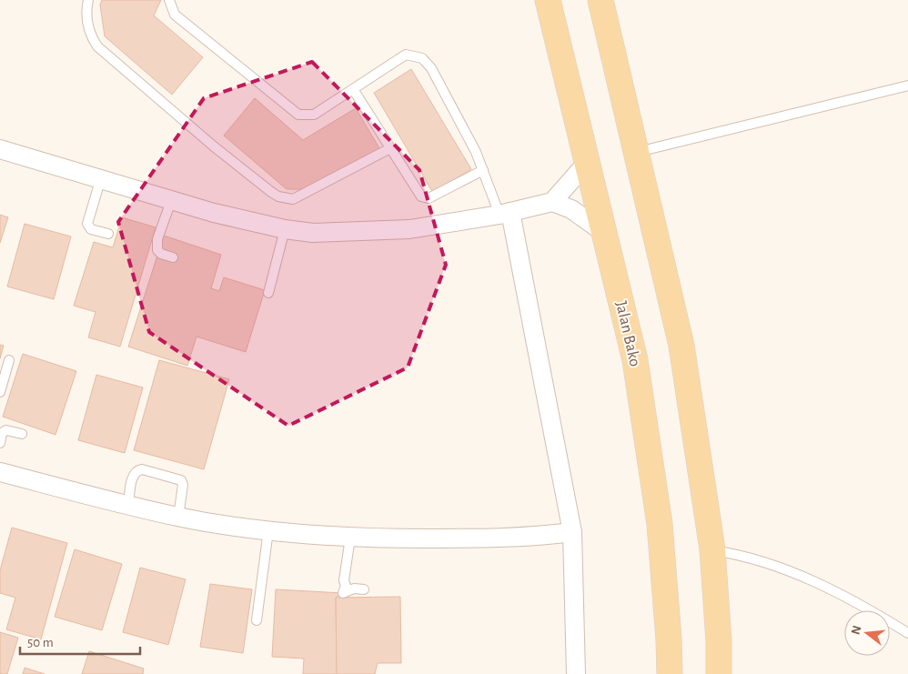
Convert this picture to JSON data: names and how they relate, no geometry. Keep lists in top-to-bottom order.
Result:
{
  "streets": {
    "main road": ["Jalan Bako"]
  },
  "scale_bar": "50 m",
  "north": "left"
}
